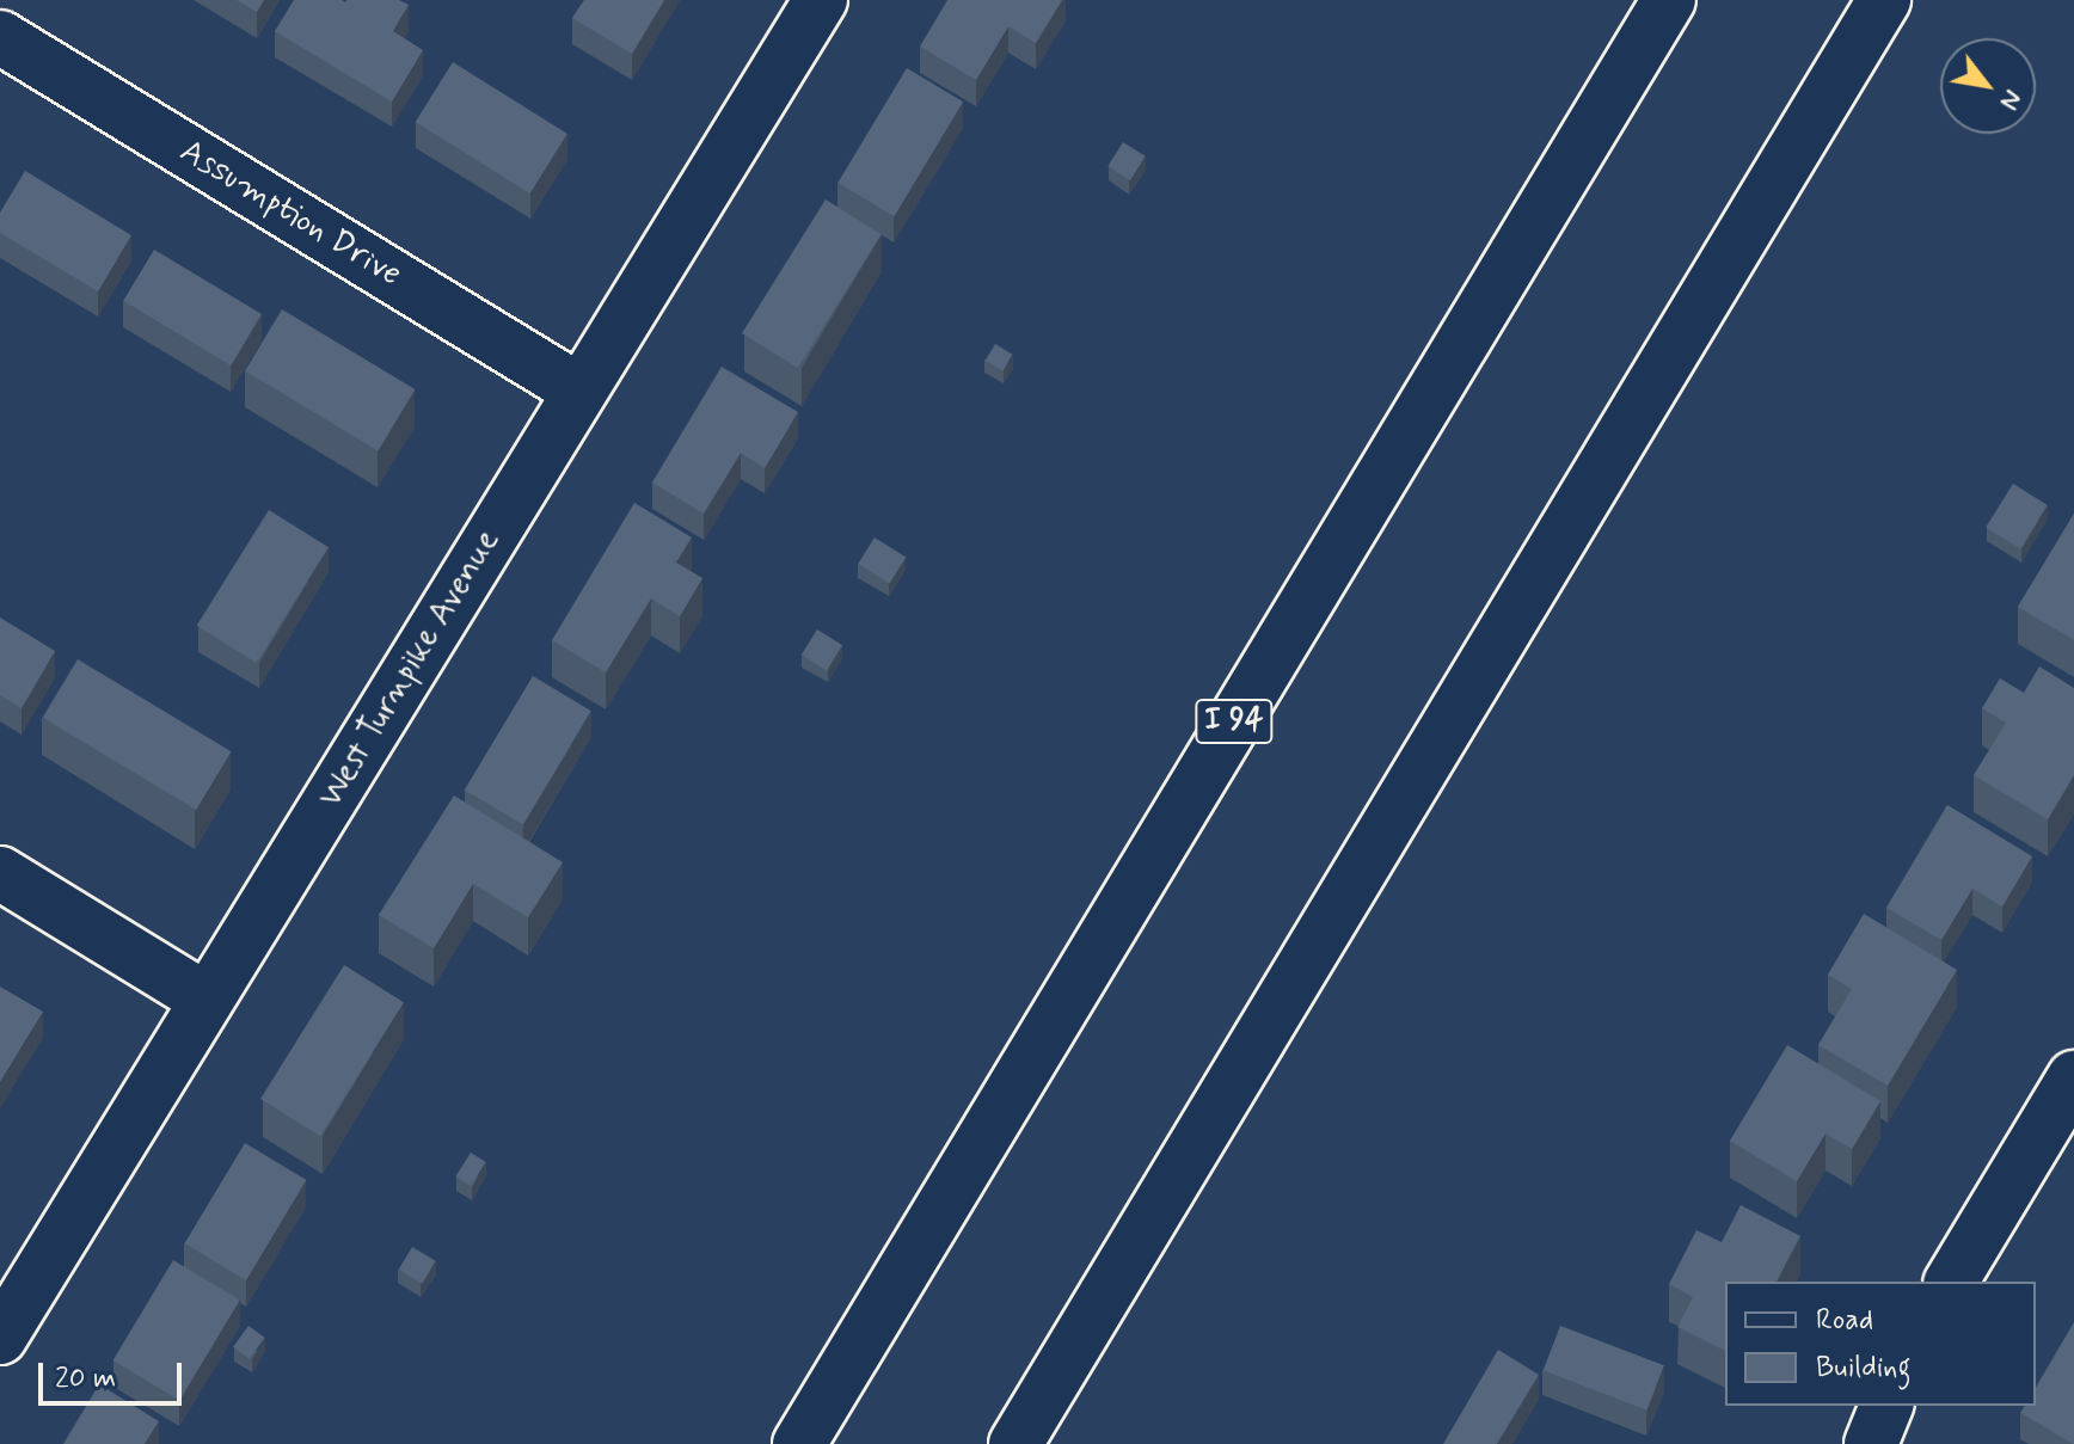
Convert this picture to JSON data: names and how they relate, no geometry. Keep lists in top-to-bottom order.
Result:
{
  "streets": {
    "main road": ["Assumption Drive", "West Turnpike Avenue", "I 94"]
  },
  "crossings": [
    ["Assumption Drive", "West Turnpike Avenue"]
  ],
  "legend": ["Road", "Building"],
  "scale_bar": "20 m",
  "north": "bottom right"
}
